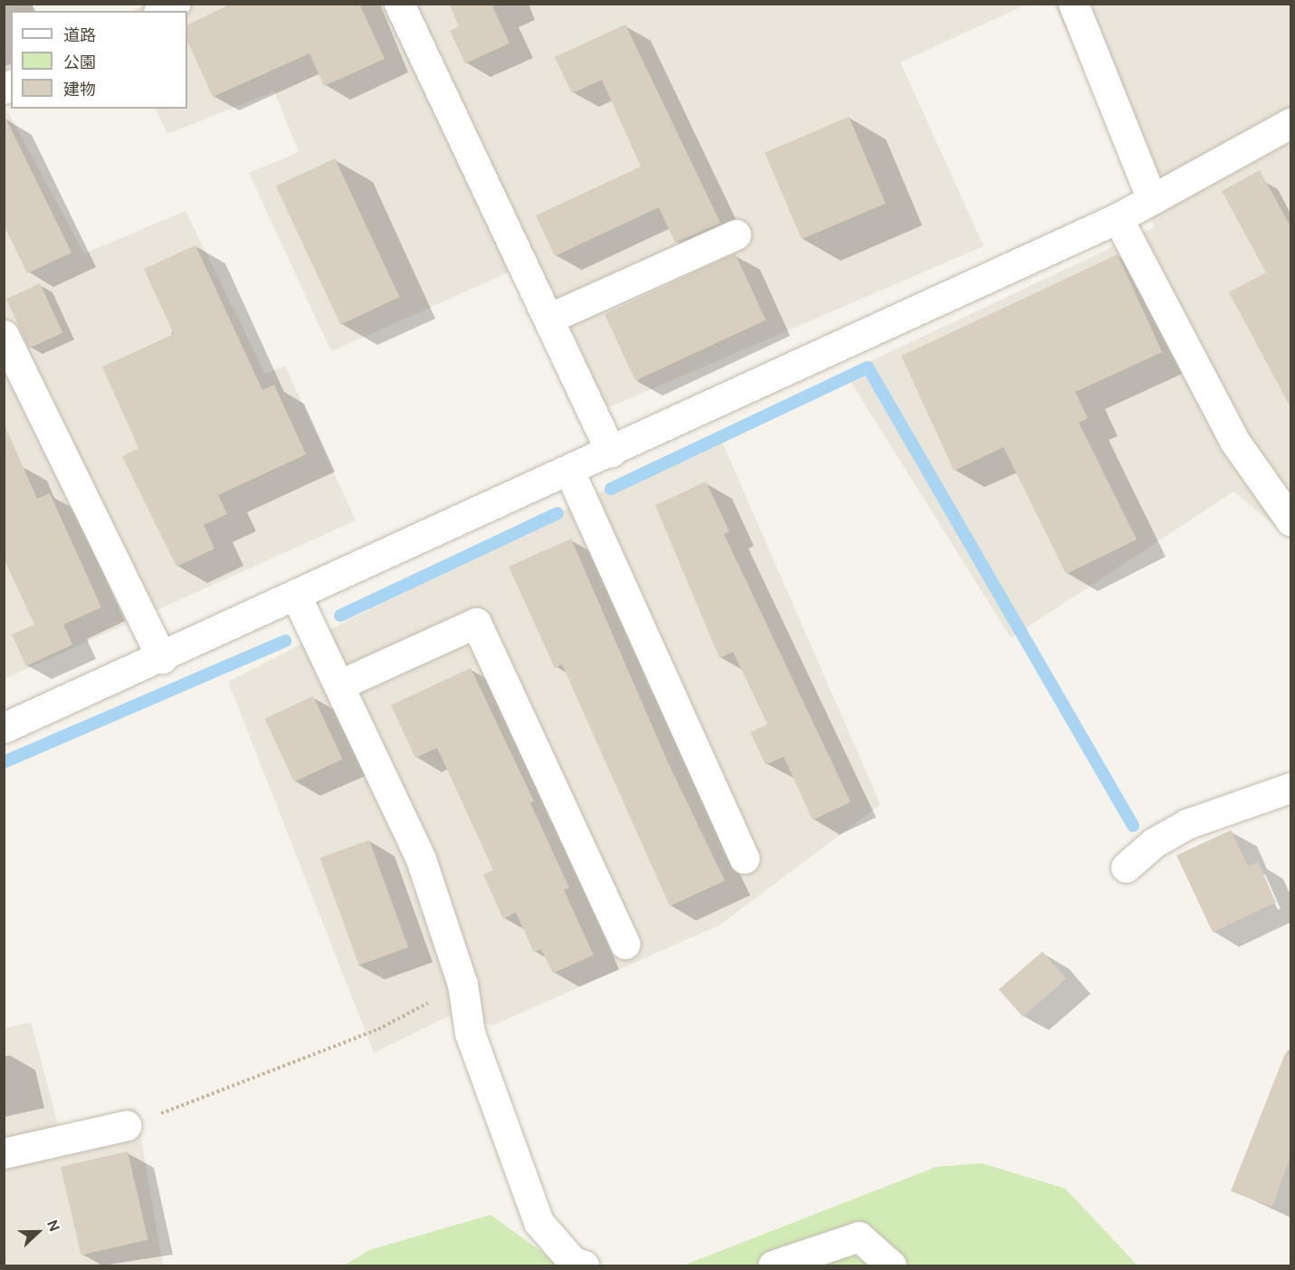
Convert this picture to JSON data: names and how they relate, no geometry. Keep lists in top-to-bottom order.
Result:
{
  "legend": ["道路", "公園", "建物"],
  "north": "right"
}
